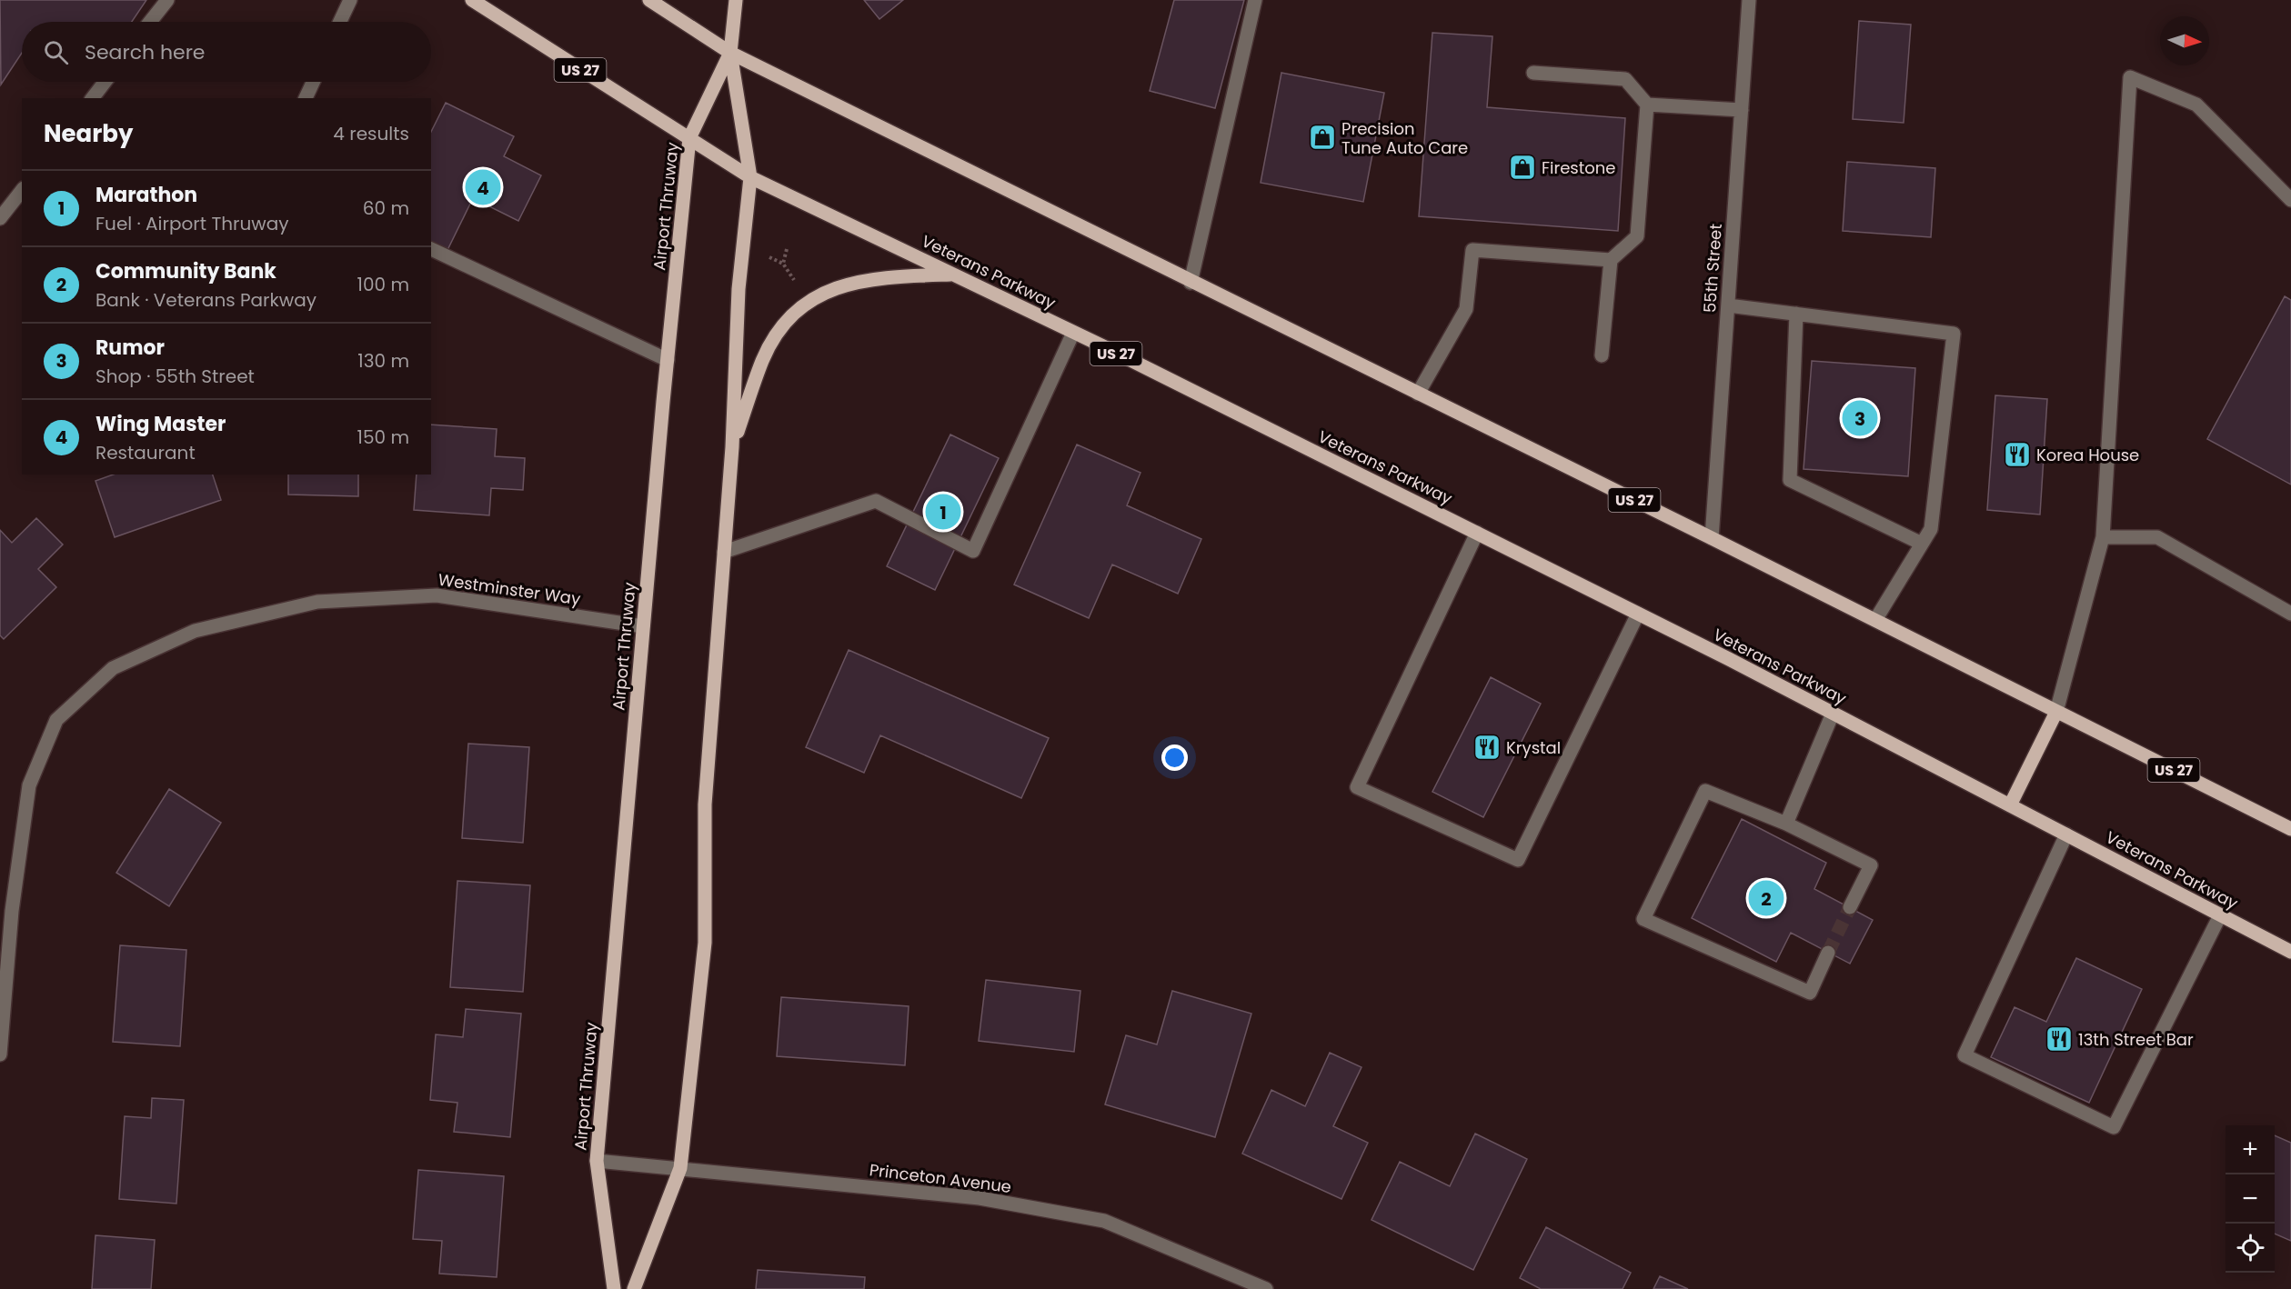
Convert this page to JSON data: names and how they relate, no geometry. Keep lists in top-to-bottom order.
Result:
{
  "streets": {
    "main road": ["US 27", "Airport Thruway", "Veterans Parkway"],
    "street": ["55th Street", "Westminster Way", "Princeton Avenue"]
  },
  "crossings": [
    ["US 27", "Airport Thruway"],
    ["US 27", "55th Street"],
    ["Airport Thruway", "Veterans Parkway"],
    ["Airport Thruway", "Westminster Way"],
    ["Airport Thruway", "Princeton Avenue"]
  ],
  "places": {
    "shop": ["Precision Tune Auto Care", "Firestone"],
    "restaurant": ["Korea House", "Krystal", "13th Street Bar"]
  },
  "north": "right",
  "page": {
    "search": "Search here",
    "heading": ["Nearby", "4 results"],
    "pins": [
      "4",
      "3",
      "1",
      "2"
    ],
    "list": [
      {
        "mark": "1",
        "name": "Marathon",
        "note": "Fuel · Airport Thruway",
        "value": "60 m"
      },
      {
        "mark": "2",
        "name": "Community Bank",
        "note": "Bank · Veterans Parkway",
        "value": "100 m"
      },
      {
        "mark": "3",
        "name": "Rumor",
        "note": "Shop · 55th Street",
        "value": "130 m"
      },
      {
        "mark": "4",
        "name": "Wing Master",
        "note": "Restaurant",
        "value": "150 m"
      }
    ],
    "map_buttons": ["+", "−"]
  }
}
